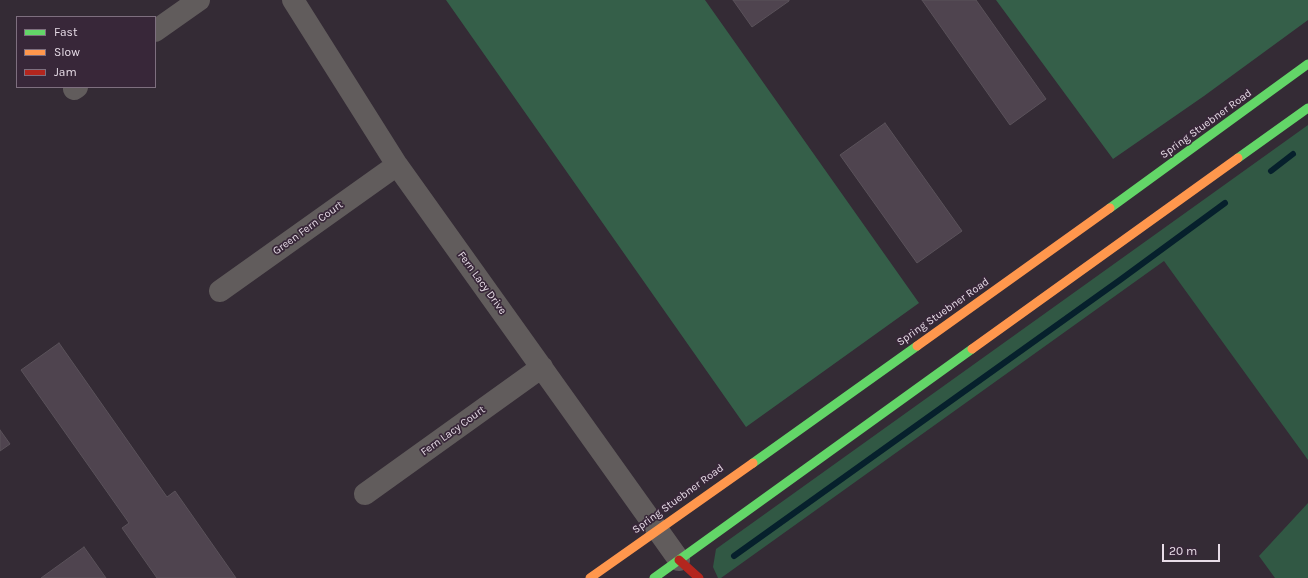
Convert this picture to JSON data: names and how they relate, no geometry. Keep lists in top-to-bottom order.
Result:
{
  "streets": {
    "main road": ["Spring Stuebner Road"],
    "street": ["Green Fern Court", "Fern Lacy Drive", "Fern Lacy Court"]
  },
  "crossings": [
    ["Spring Stuebner Road", "Fern Lacy Drive"],
    ["Green Fern Court", "Fern Lacy Drive"],
    ["Fern Lacy Drive", "Fern Lacy Court"]
  ],
  "legend": ["Fast", "Slow", "Jam"],
  "scale_bar": "20 m"
}
